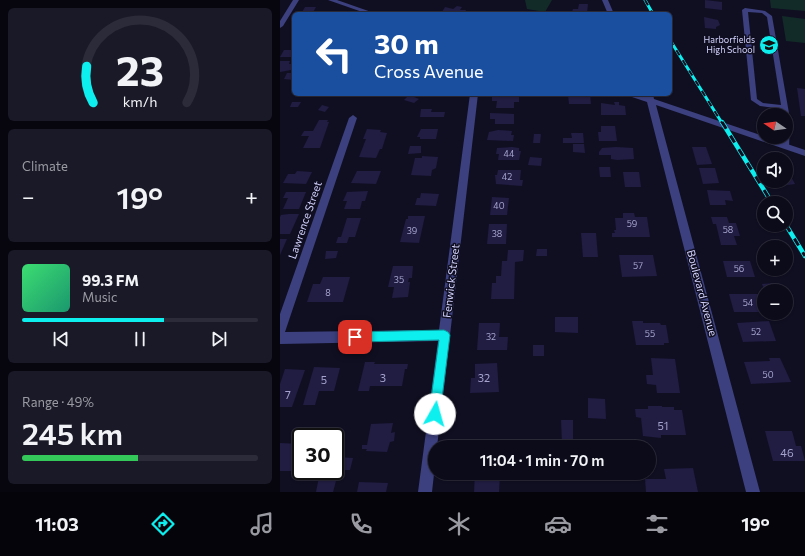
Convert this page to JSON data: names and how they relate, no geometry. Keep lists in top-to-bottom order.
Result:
{
  "streets": {
    "street": ["Lawrence Street", "Fenwick Street", "Boulevard Avenue"]
  },
  "places": {
    "school or university": ["Harborfields High School"]
  },
  "house_numbers": [
    "44",
    "42",
    "40",
    "59",
    "58",
    "39",
    "38",
    "57",
    "56",
    "35",
    "8",
    "54",
    "52",
    "55",
    "32",
    "50",
    "3",
    "32",
    "5",
    "7",
    "51",
    "46"
  ],
  "north": "left",
  "page": {
    "turn": ["30 m", "Cross Avenue"],
    "map_buttons": ["+", "−"],
    "tile": [
      "Climate",
      ["Range · 49%", "245 km"]
    ],
    "heat": ["−", "19°", "+"],
    "song": ["99.3 FM", "Music"],
    "limit": "30",
    "trip": "11:04 · 1 min · 70 m",
    "tabs": ["11:03", "19°"],
    "gauge": ["23", "km/h"]
  }
}
